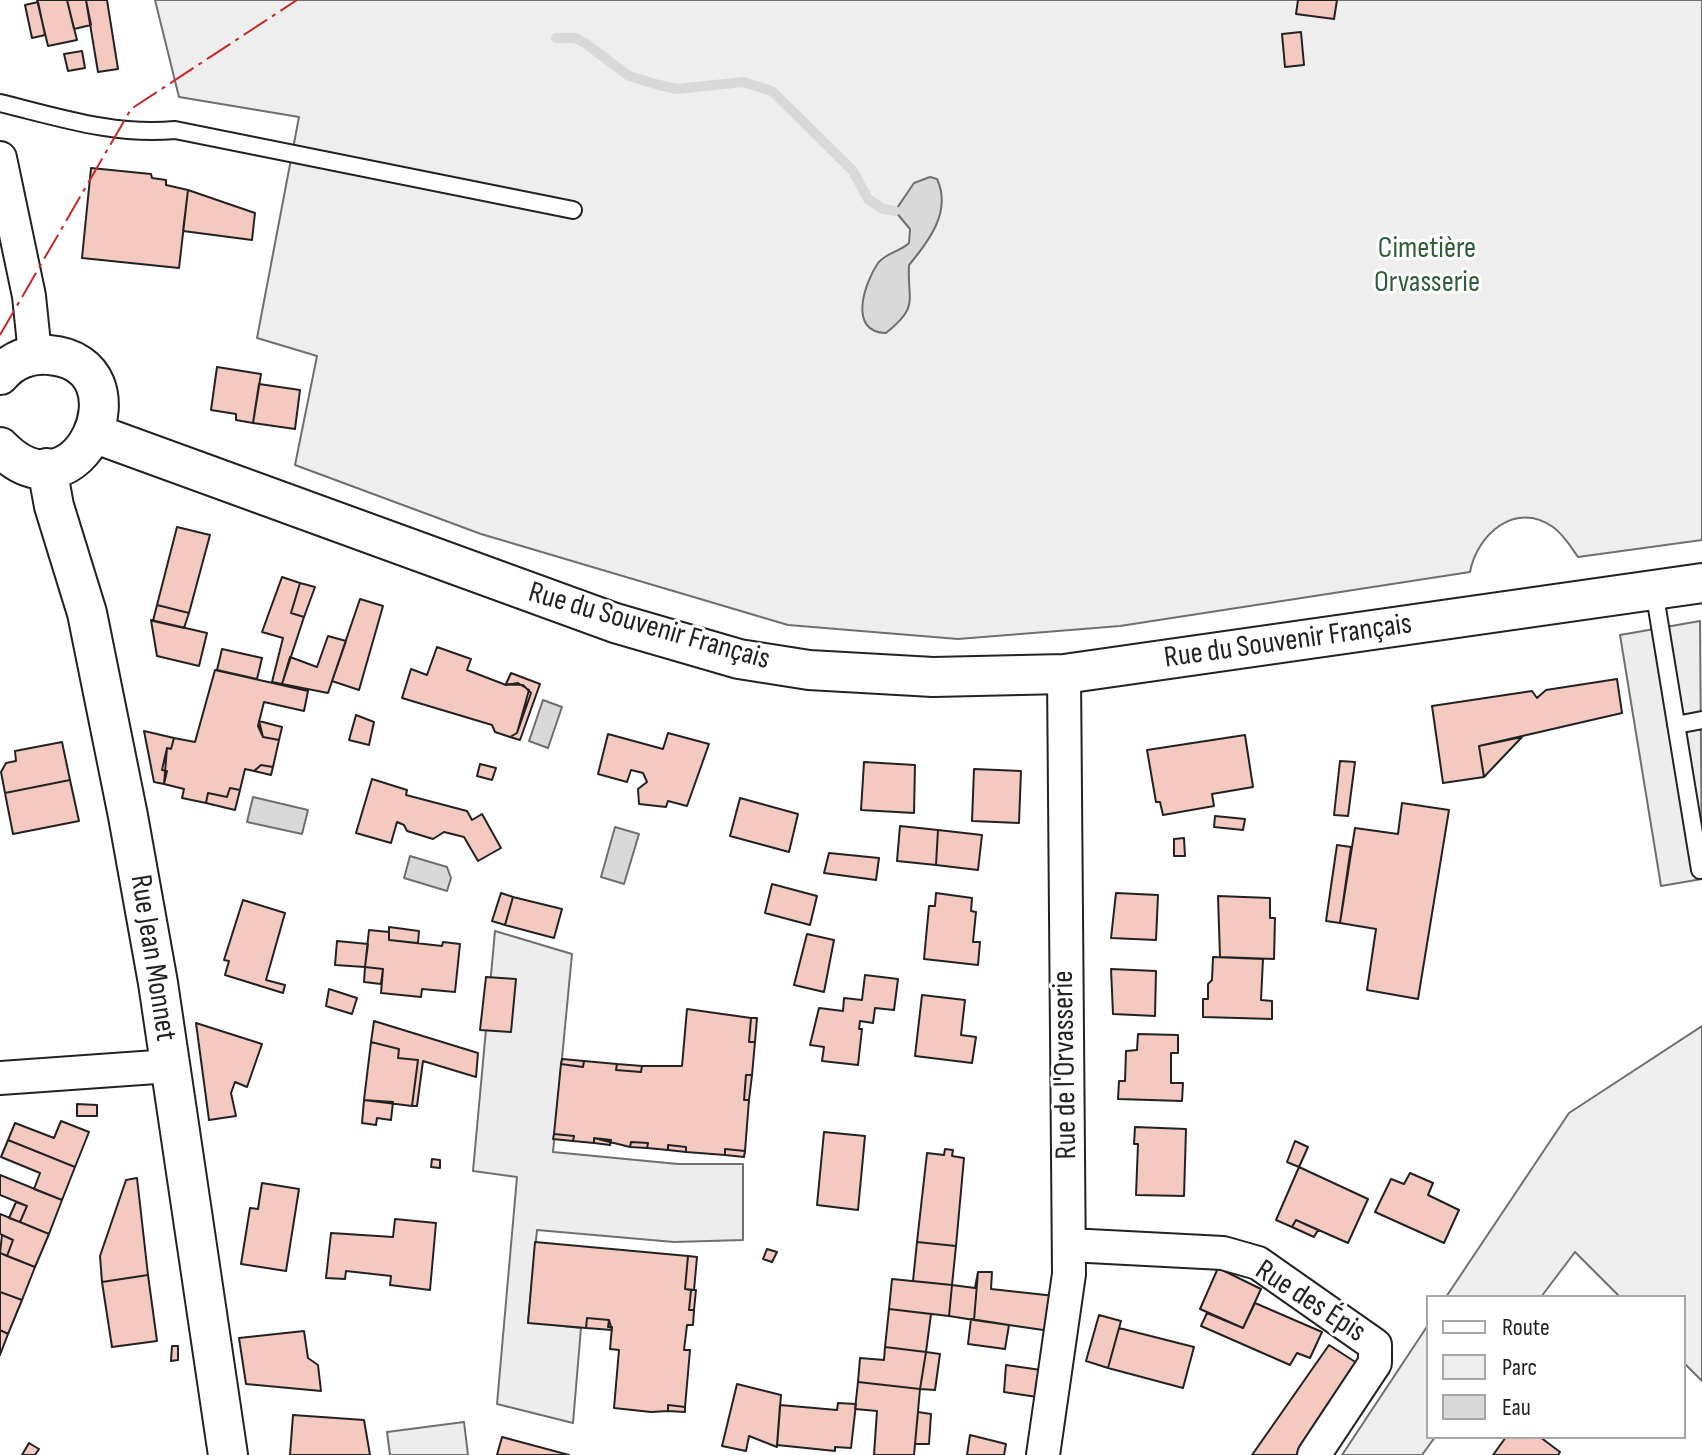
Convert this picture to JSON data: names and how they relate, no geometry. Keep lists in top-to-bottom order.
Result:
{
  "streets": {
    "street": [
      "Rue du Souvenir Français",
      "Rue Jean Monnet",
      "Rue de l'Orvasserie",
      "Rue des Épis"
    ]
  },
  "crossings": [
    ["Rue du Souvenir Français", "Rue de l'Orvasserie"],
    ["Rue de l'Orvasserie", "Rue des Épis"]
  ],
  "parks": ["Cimetière Orvasserie"],
  "legend": ["Route", "Parc", "Eau"]
}
